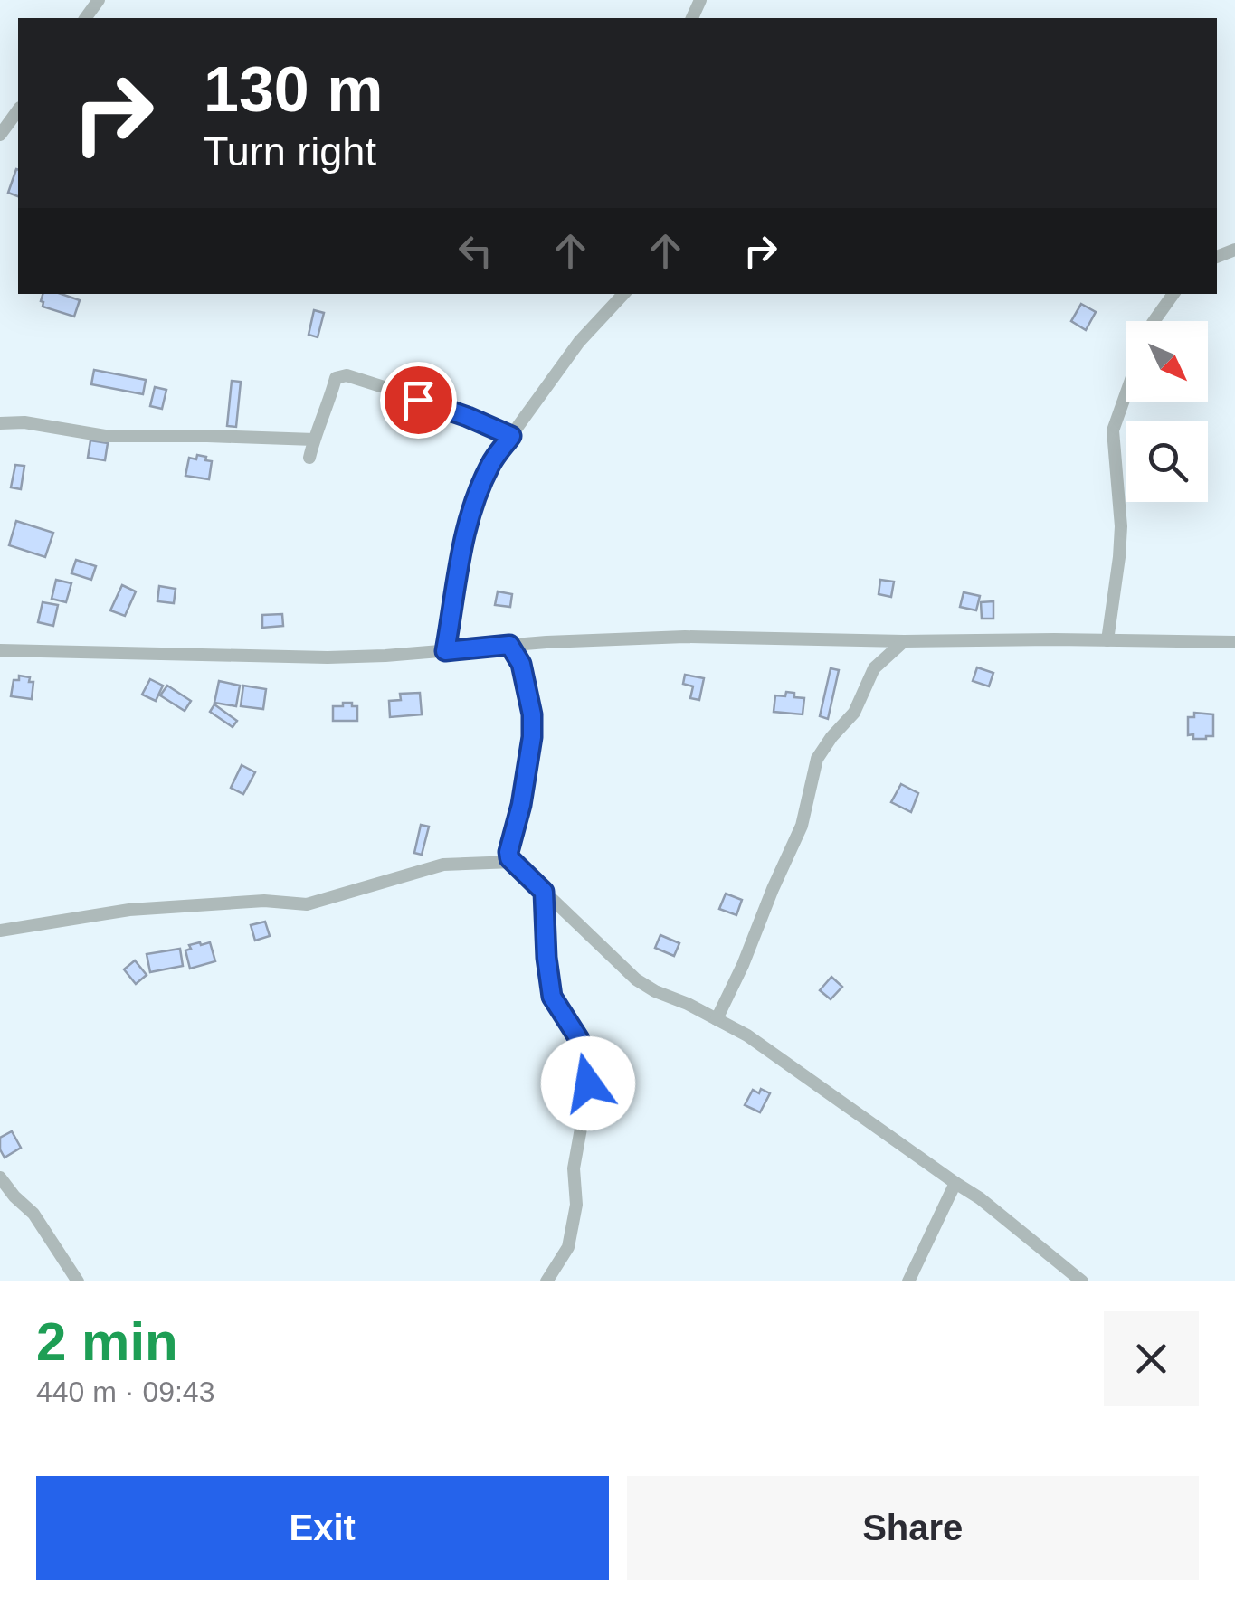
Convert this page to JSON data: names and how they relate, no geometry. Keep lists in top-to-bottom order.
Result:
{
  "north": "bottom right",
  "page": {
    "turn": ["130 m", "Turn right"],
    "heading": ["2 min", "440 m · 09:43"],
    "buttons": ["Exit", "Share"]
  }
}
